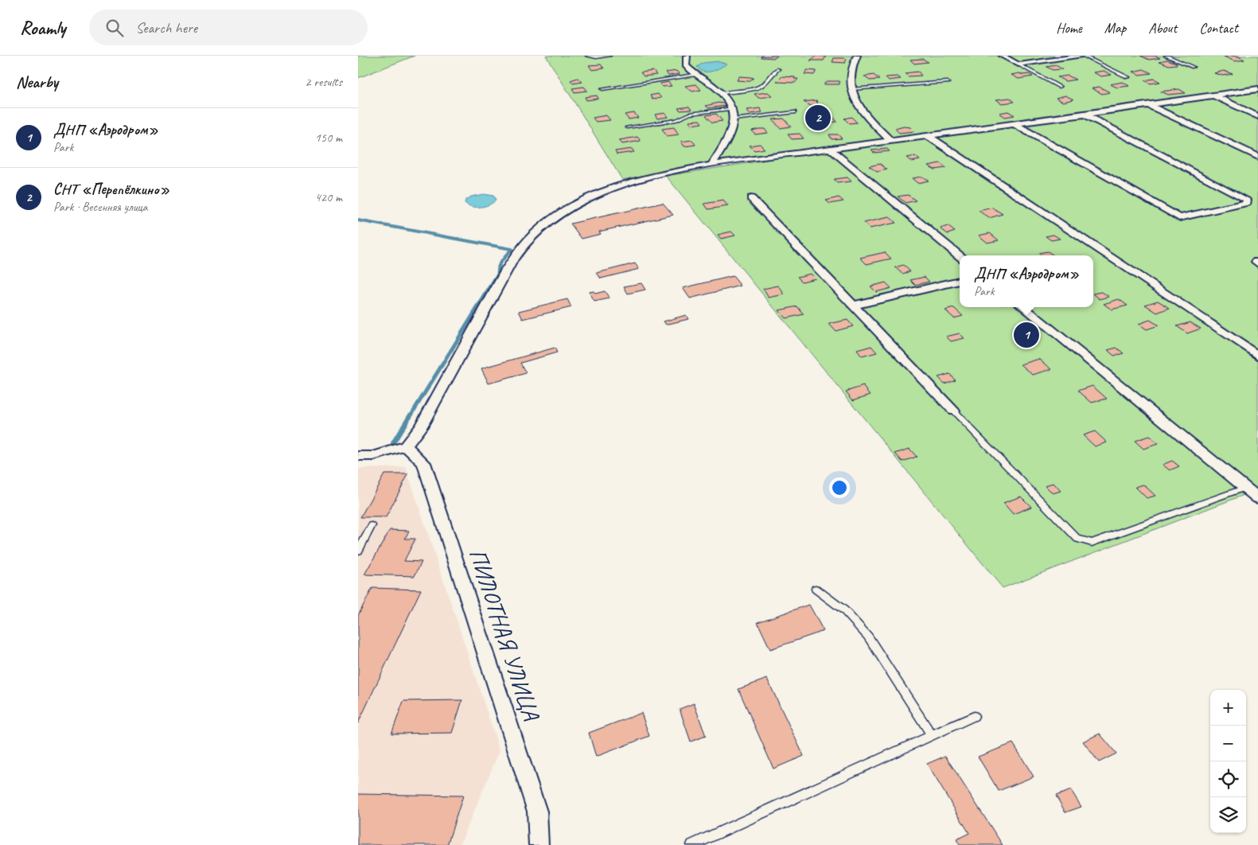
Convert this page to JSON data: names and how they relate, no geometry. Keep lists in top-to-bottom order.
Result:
{
  "streets": {
    "street": ["ПИЛОТНАЯ УЛИЦА"]
  },
  "page": {
    "header": "Roamly",
    "search": "Search here",
    "nav": [
      "Home",
      "Map",
      "About",
      "Contact"
    ],
    "heading": ["Nearby", "2 results"],
    "pins": ["2", "1"],
    "list": [
      {
        "mark": "1",
        "name": "ДНП «Аэродром»",
        "note": "Park",
        "value": "150 m"
      },
      {
        "mark": "2",
        "name": "СНТ «Перепёлкино»",
        "note": "Park · Весенняя улица",
        "value": "420 m"
      }
    ],
    "popup": ["ДНП «Аэродром»", "Park"],
    "map_buttons": ["+", "−"]
  }
}
